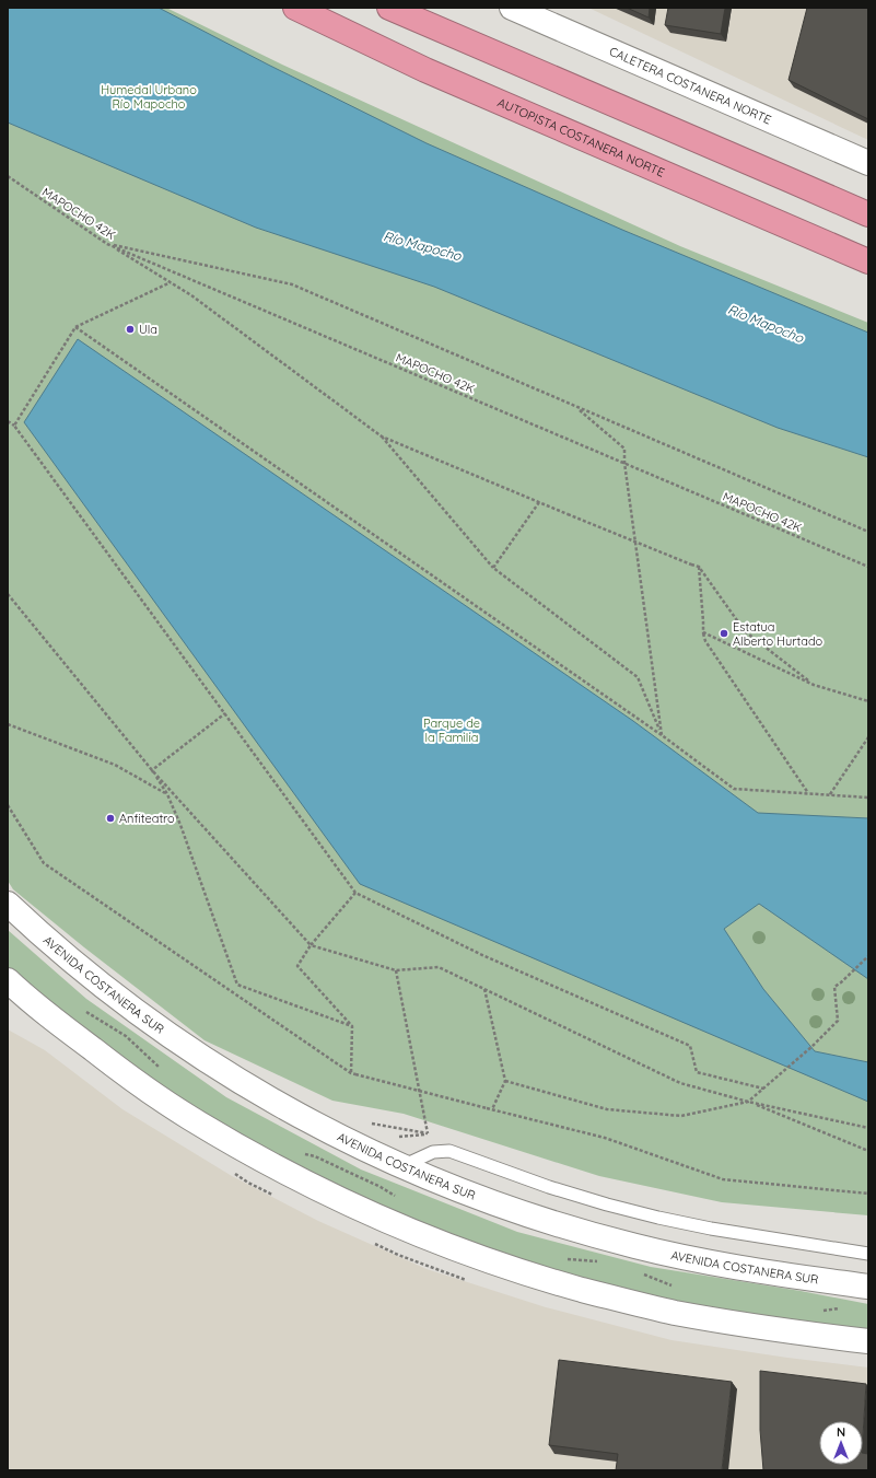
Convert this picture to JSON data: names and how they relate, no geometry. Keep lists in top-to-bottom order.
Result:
{
  "streets": {
    "highway": ["AUTOPISTA COSTANERA NORTE"],
    "main road": ["CALETERA COSTANERA NORTE", "AVENIDA COSTANERA SUR"],
    "path": ["MAPOCHO 42K"]
  },
  "water": ["Río Mapocho"],
  "parks": ["Humedal Urbano Río Mapocho", "Parque de la Familia"],
  "places": ["Ula", "Estatua Alberto Hurtado", "Anfiteatro"],
  "north": "top"
}
